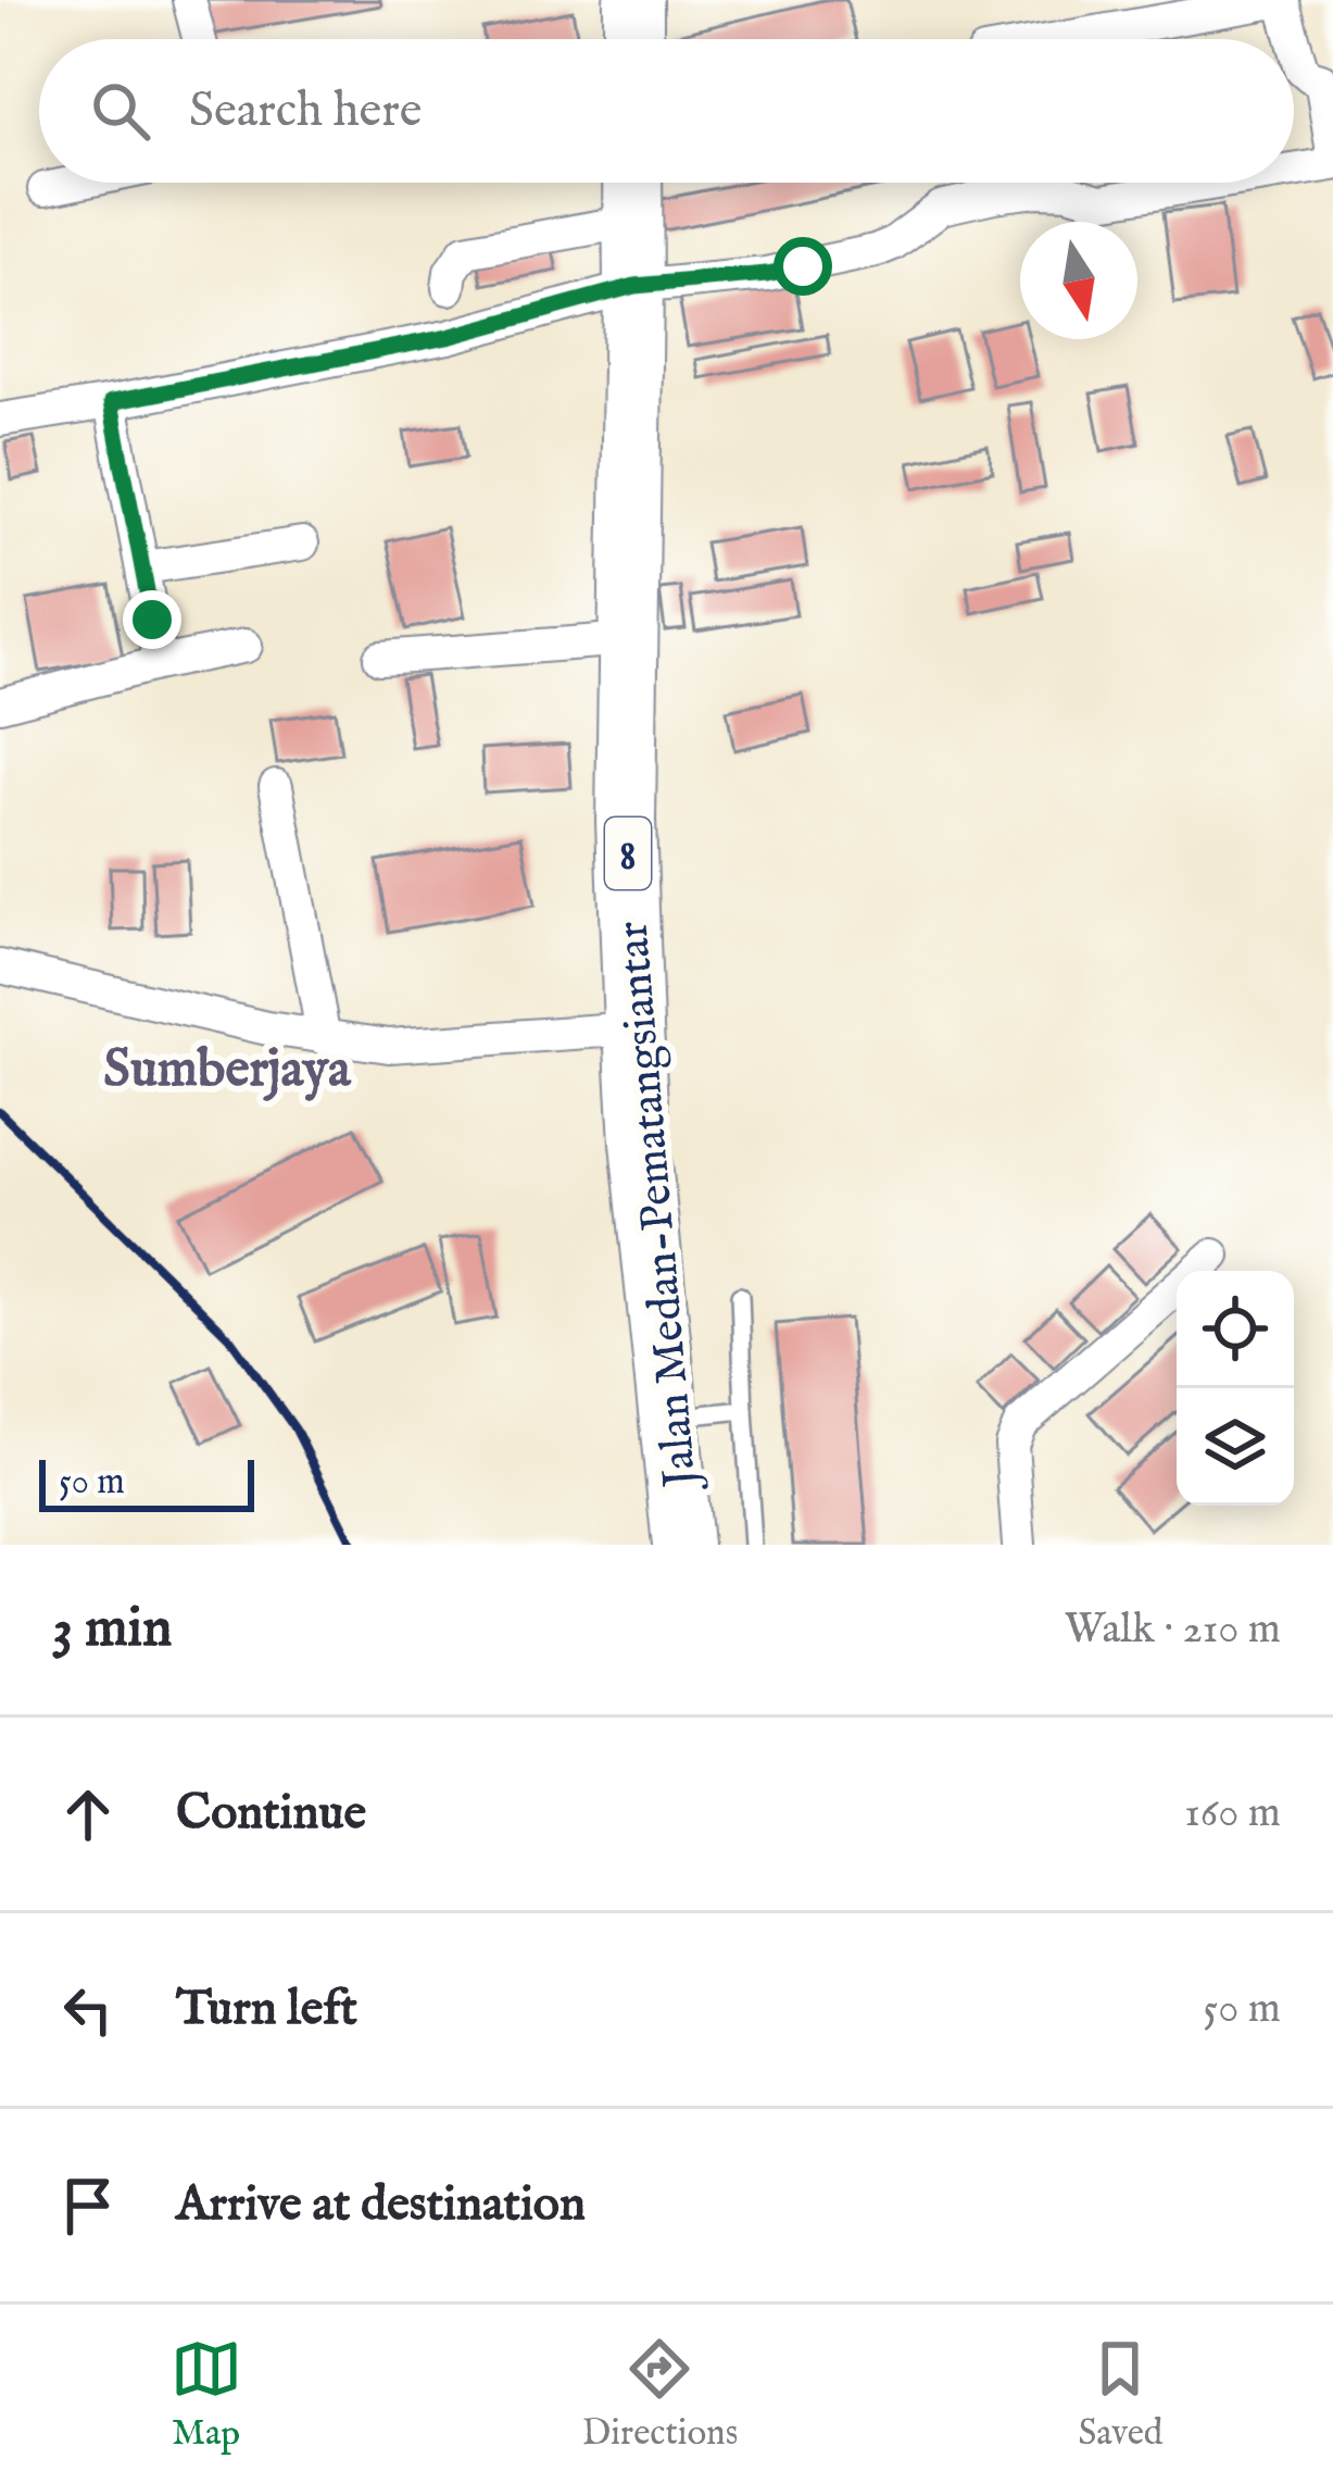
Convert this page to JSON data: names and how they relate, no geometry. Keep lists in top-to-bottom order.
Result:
{
  "streets": {
    "highway": ["8", "Jalan Medan-Pematangsiantar"]
  },
  "districts": ["Sumberjaya"],
  "scale_bar": "50 m",
  "north": "bottom",
  "page": {
    "search": "Search here",
    "scale": "50 m",
    "heading": ["3 min", "Walk · 210 m"],
    "list": [
      ["Continue", "160 m"],
      ["Turn left", "50 m"],
      "Arrive at destination"
    ],
    "nav": ["Map", "Directions", "Saved"]
  }
}
